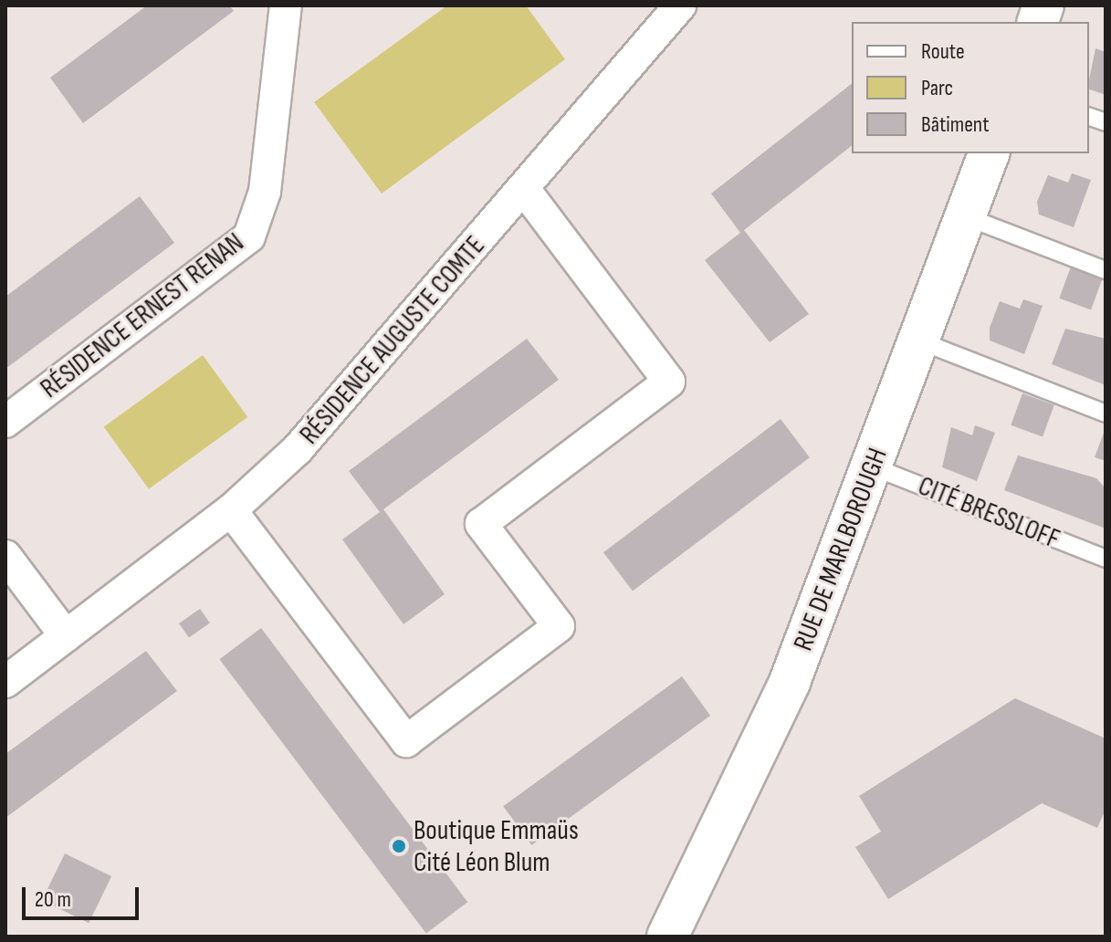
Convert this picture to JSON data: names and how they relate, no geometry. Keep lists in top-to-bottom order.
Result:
{
  "streets": {
    "main road": ["RUE DE MARLBOROUGH"],
    "street": ["RÉSIDENCE ERNEST RENAN", "RÉSIDENCE AUGUSTE COMTE"],
    "lane": ["CITÉ BRESSLOFF"]
  },
  "crossings": [
    ["CITÉ BRESSLOFF", "RUE DE MARLBOROUGH"]
  ],
  "places": ["Boutique Emmaüs Cité Léon Blum"],
  "legend": ["Route", "Parc", "Bâtiment"],
  "scale_bar": "20 m"
}
